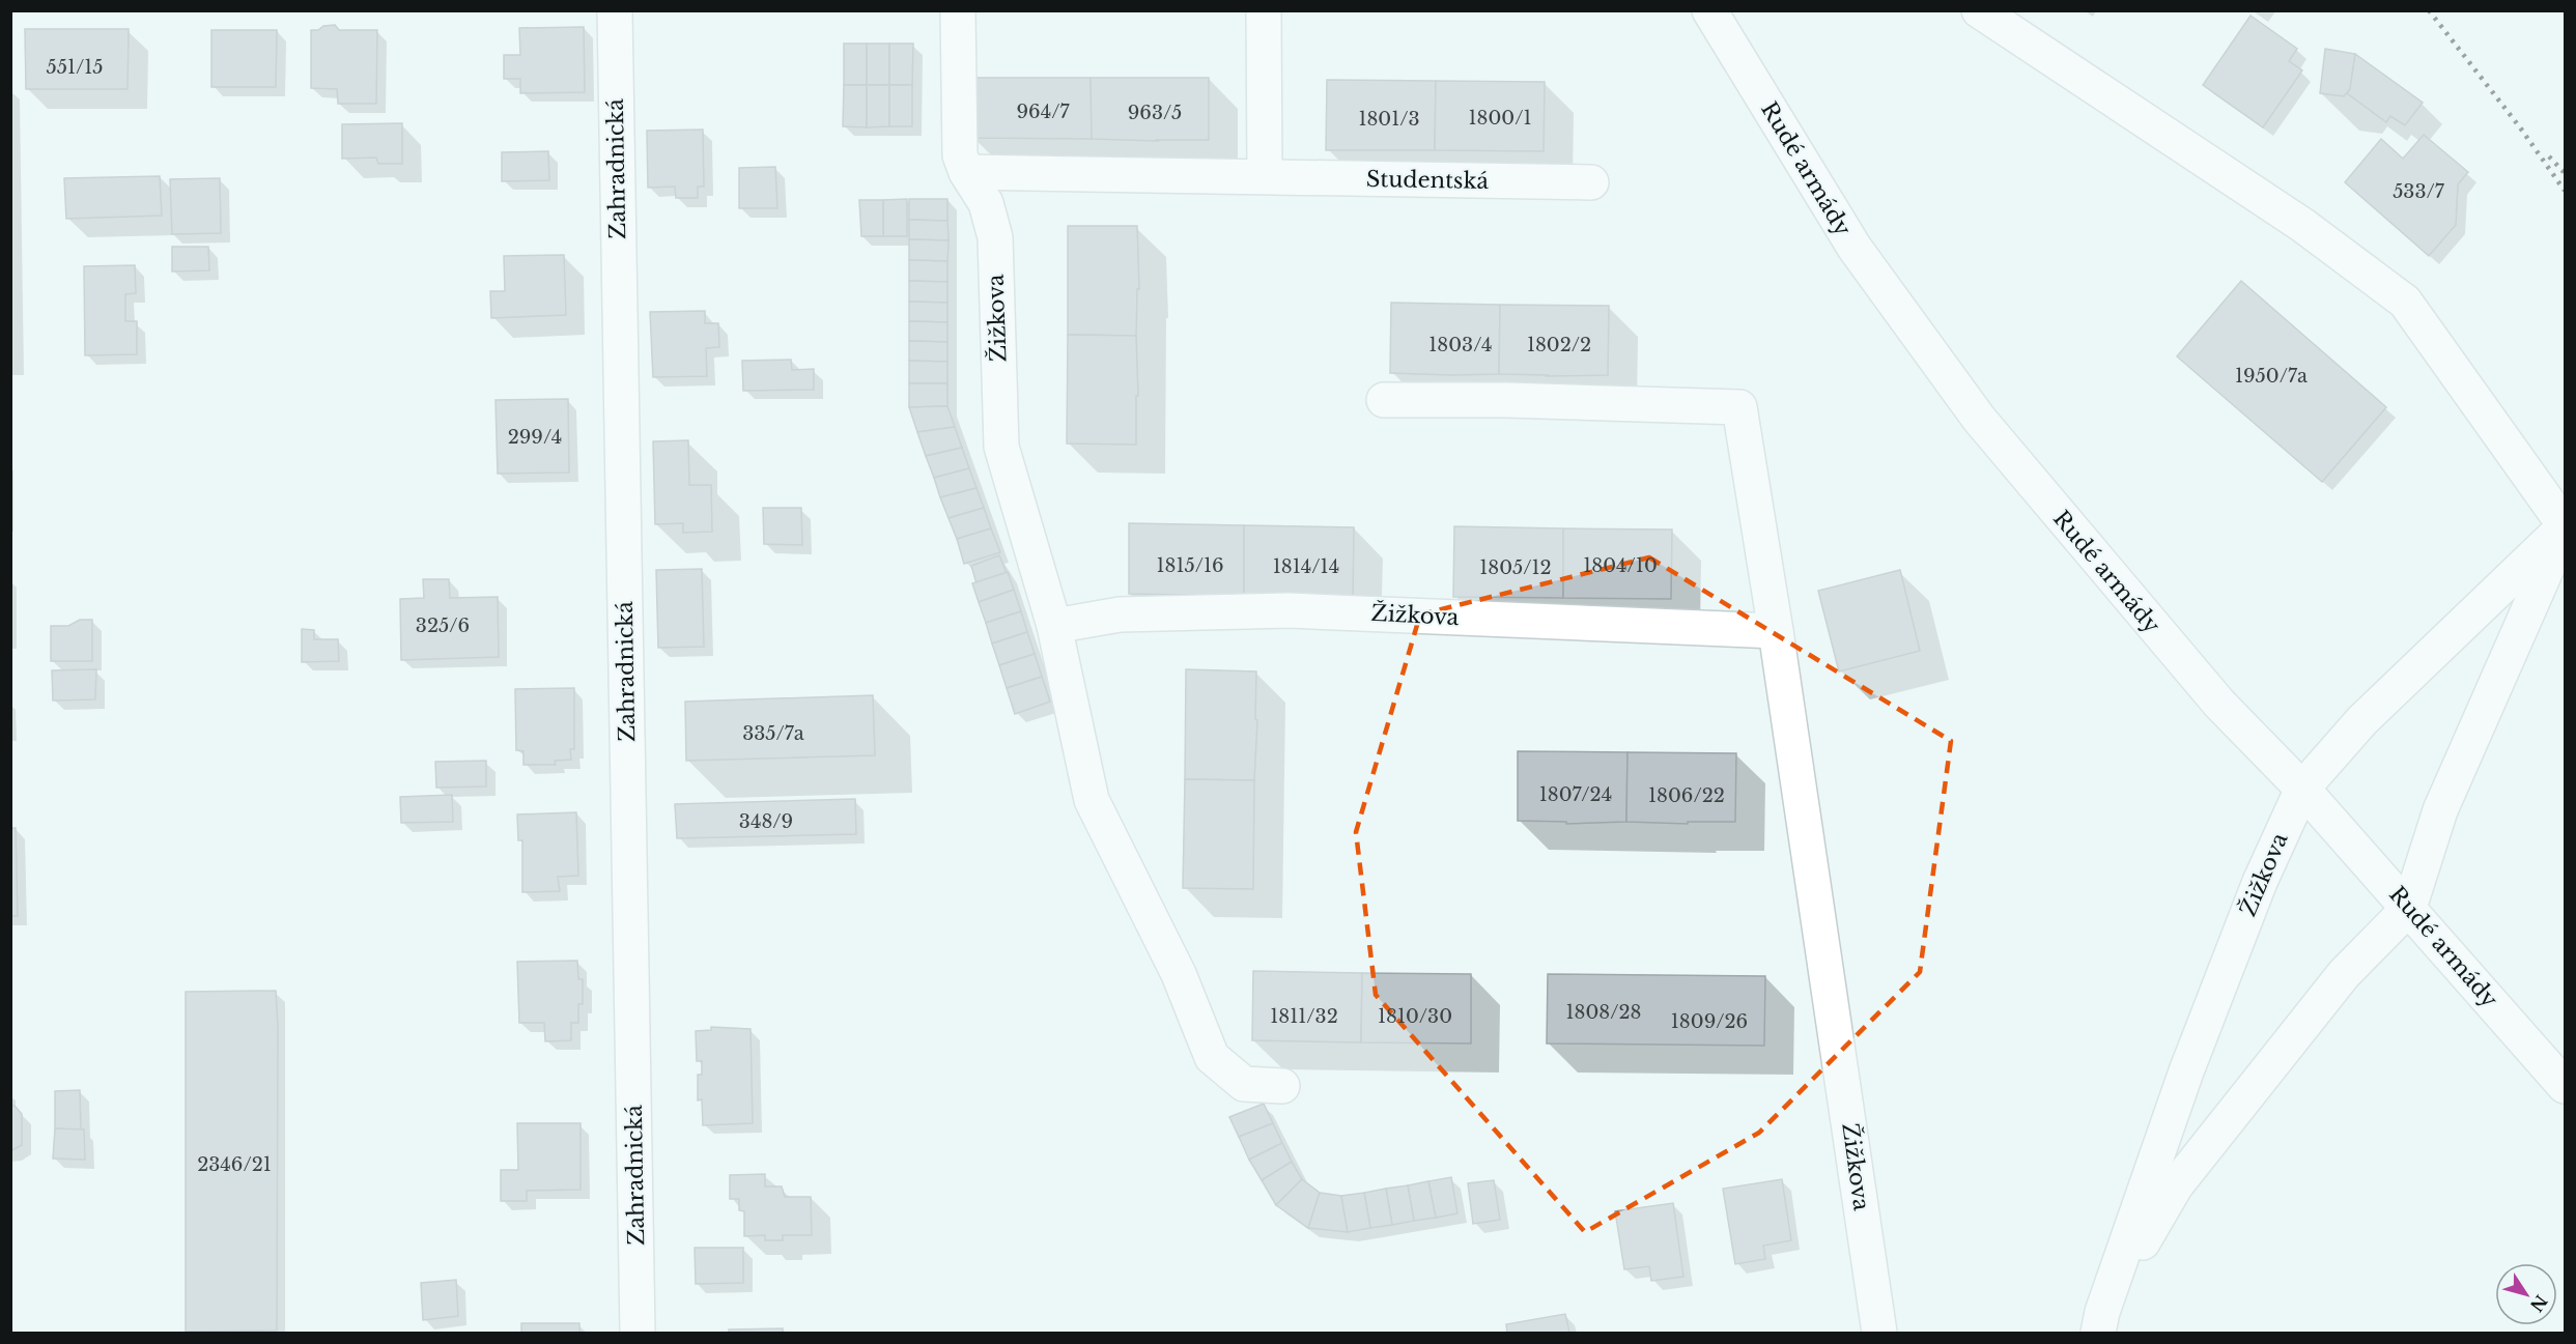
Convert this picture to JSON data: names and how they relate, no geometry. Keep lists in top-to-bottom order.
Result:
{
  "streets": {
    "street": [
      "Zahradnická",
      "Rudé armády",
      "Studentská",
      "Žižkova"
    ]
  },
  "crossings": [
    ["Rudé armády", "Žižkova"],
    ["Studentská", "Žižkova"]
  ],
  "house_numbers": [
    "551/15",
    "964/7",
    "963/5",
    "1800/1",
    "1801/3",
    "533/7",
    "1803/4",
    "1802/2",
    "1950/7a",
    "299/4",
    "1815/16",
    "1804/10",
    "1814/14",
    "1805/12",
    "325/6",
    "335/7a",
    "1807/24",
    "1806/22",
    "348/9",
    "1808/28",
    "1811/32",
    "1810/30",
    "1809/26",
    "2346/21"
  ],
  "north": "bottom right"
}
